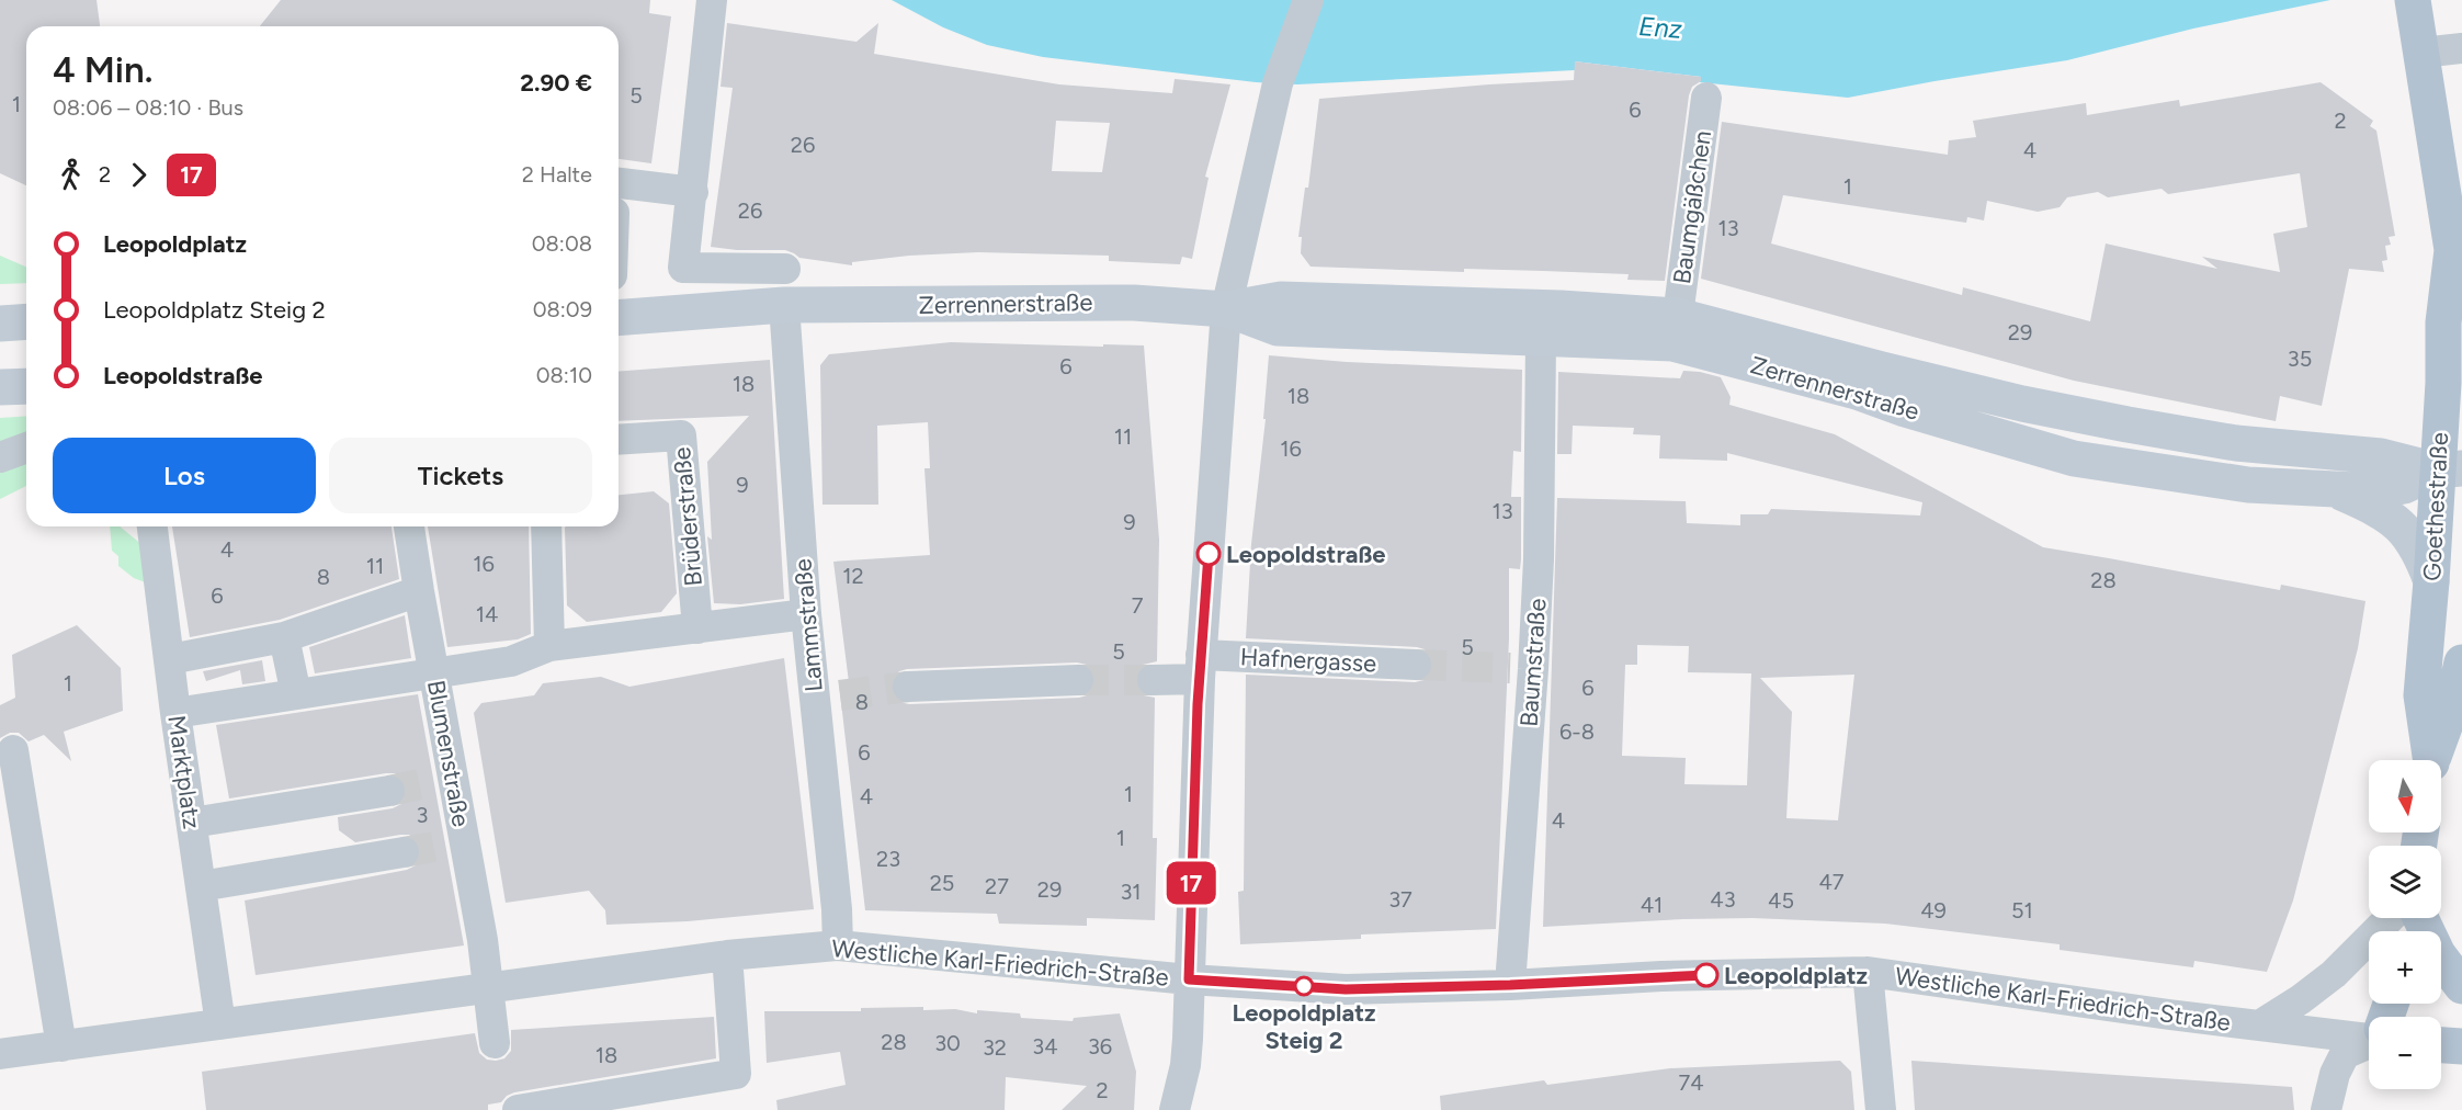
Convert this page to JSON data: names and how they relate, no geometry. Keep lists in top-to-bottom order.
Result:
{
  "streets": {
    "main road": ["Zerrennerstraße", "Goethestraße"],
    "street": [
      "Baumgäßchen",
      "Brüderstraße",
      "Lammstraße",
      "Hafnergasse",
      "Baumstraße",
      "Blumenstraße",
      "Marktplatz",
      "Westliche Karl-Friedrich-Straße"
    ]
  },
  "crossings": [
    ["Baumgäßchen", "Zerrennerstraße"],
    ["Zerrennerstraße", "Goethestraße"],
    ["Zerrennerstraße", "Lammstraße"],
    ["Zerrennerstraße", "Baumstraße"],
    ["Lammstraße", "Westliche Karl-Friedrich-Straße"],
    ["Baumstraße", "Westliche Karl-Friedrich-Straße"],
    ["Blumenstraße", "Westliche Karl-Friedrich-Straße"],
    ["Marktplatz", "Westliche Karl-Friedrich-Straße"]
  ],
  "water": ["Enz"],
  "places": ["Leopoldstraße", "Leopoldplatz", "Leopoldplatz Steig 2"],
  "lines": ["bus line 17"],
  "house_numbers": [
    "5",
    "1",
    "6",
    "2",
    "26",
    "4",
    "1",
    "26",
    "13",
    "29",
    "35",
    "6",
    "18",
    "18",
    "11",
    "16",
    "9",
    "13",
    "9",
    "4",
    "16",
    "11",
    "12",
    "8",
    "28",
    "6",
    "7",
    "14",
    "5",
    "5",
    "1",
    "6",
    "8",
    "6-8",
    "6",
    "1",
    "4",
    "3",
    "4",
    "1",
    "23",
    "47",
    "25",
    "27",
    "29",
    "31",
    "37",
    "43",
    "45",
    "41",
    "49",
    "51",
    "28",
    "30",
    "34",
    "36",
    "32",
    "18",
    "74",
    "2"
  ],
  "north": "bottom",
  "page": {
    "on_map": "17",
    "heading": ["4 Min.", "08:06 – 08:10 · Bus", "2.90 €"],
    "legs": ["2", "17", "2 Halte"],
    "list": [
      {
        "name": "Leopoldplatz",
        "value": "08:08"
      },
      {
        "name": "Leopoldplatz Steig 2",
        "value": "08:09"
      },
      {
        "name": "Leopoldstraße",
        "value": "08:10"
      }
    ],
    "buttons": ["Los", "Tickets"],
    "map_buttons": ["+", "−"]
  }
}
